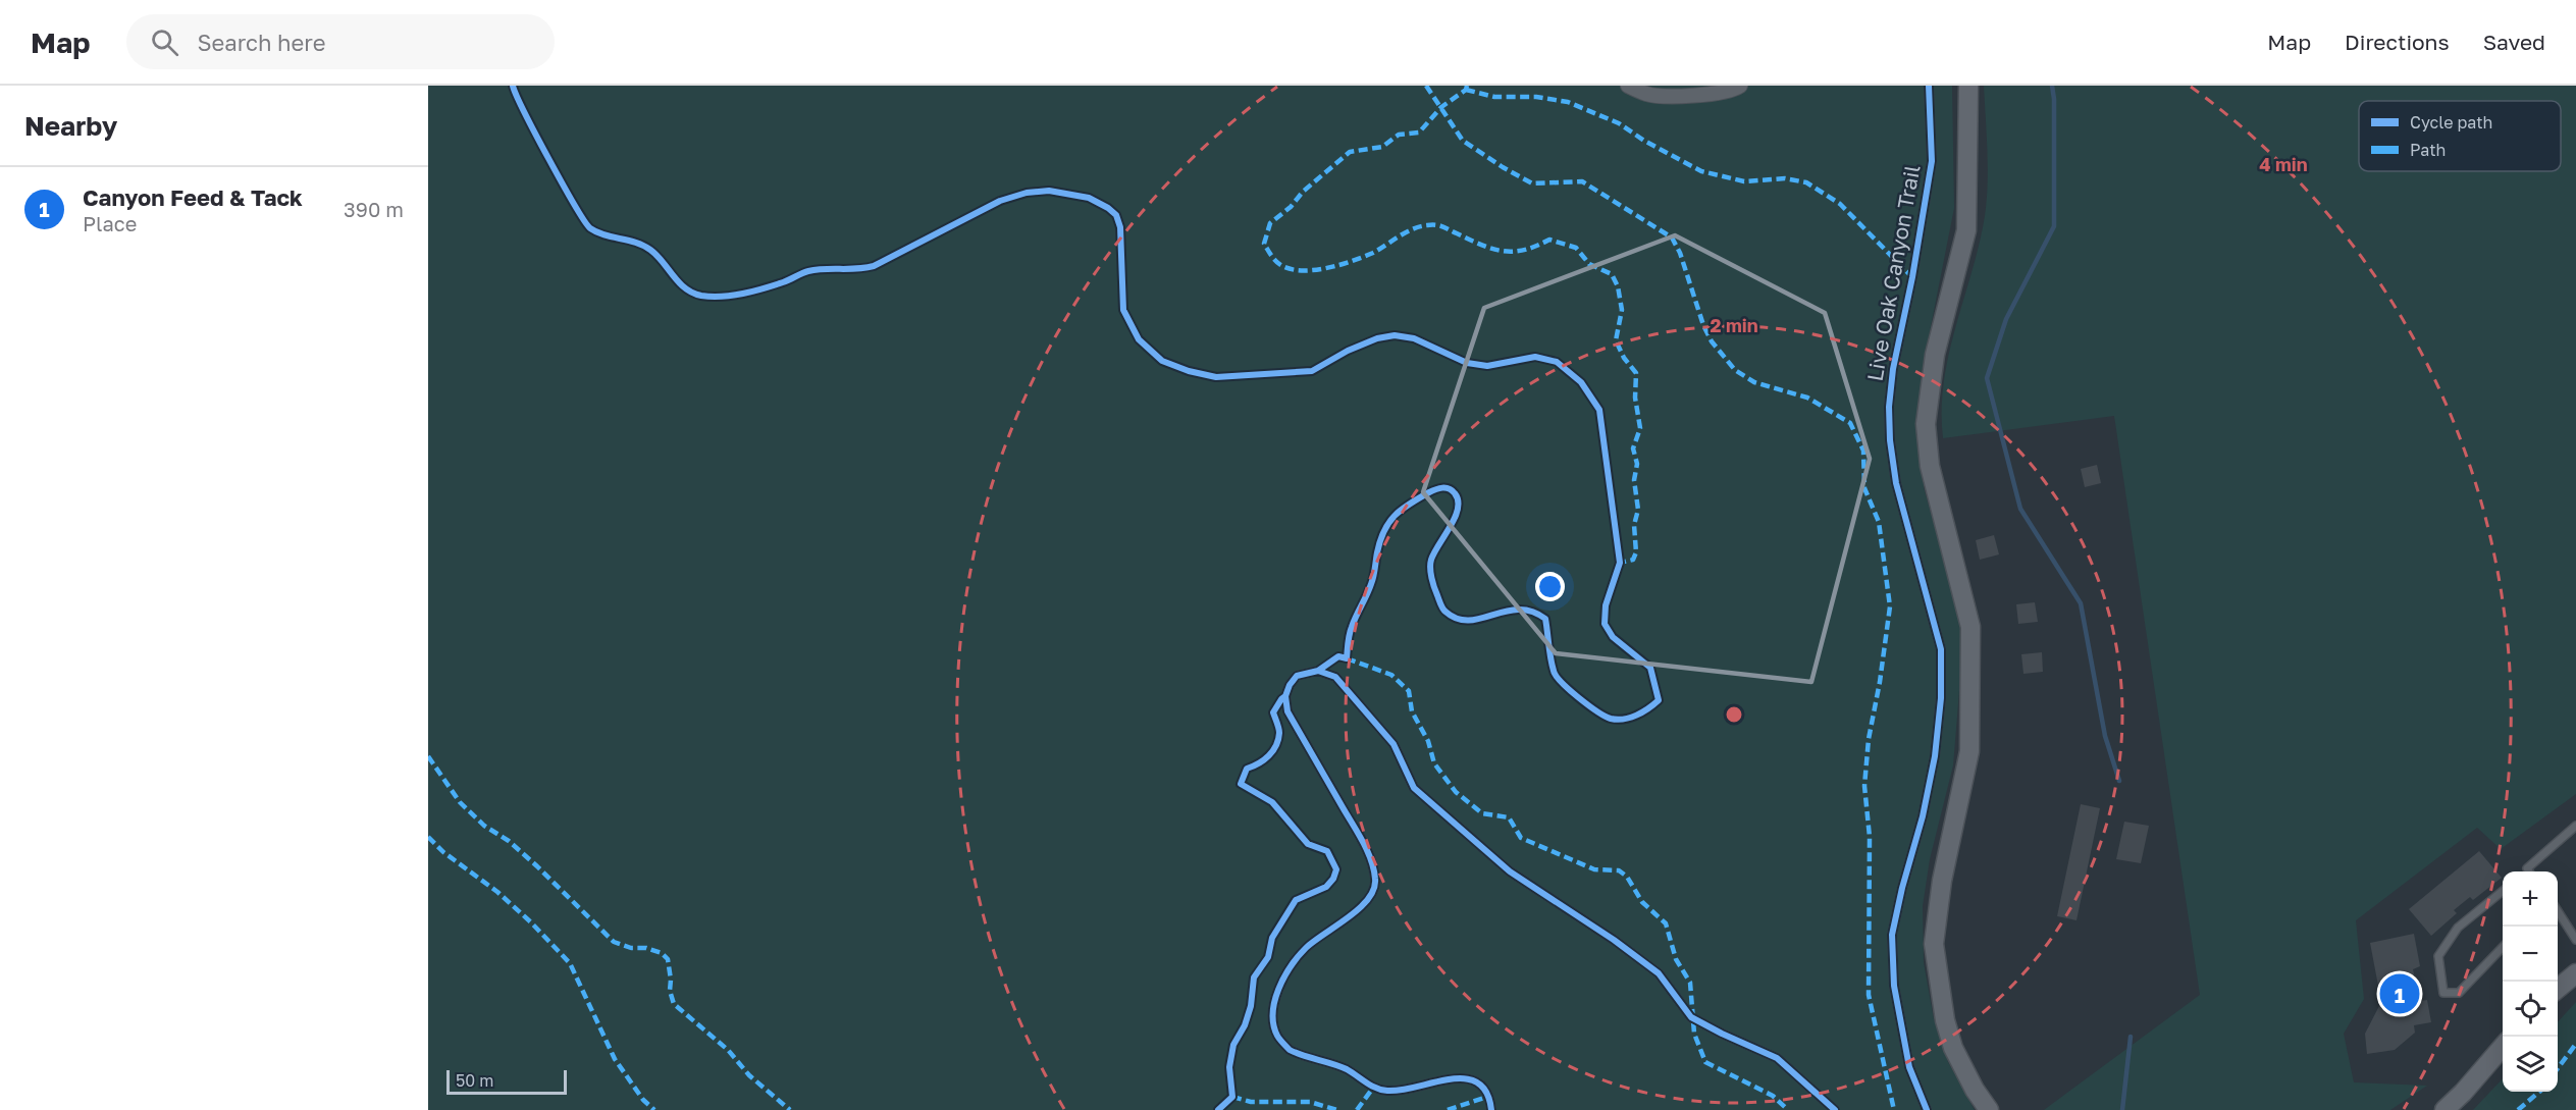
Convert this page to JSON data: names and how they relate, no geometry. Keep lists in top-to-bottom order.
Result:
{
  "streets": {
    "lane": ["Live Oak Canyon Trail"]
  },
  "legend": ["Cycle path", "Path"],
  "scale_bar": "50 m",
  "page": {
    "header": "Map",
    "search": "Search here",
    "nav": ["Map", "Directions", "Saved"],
    "heading": "Nearby",
    "list": [
      {
        "mark": "1",
        "name": "Canyon Feed & Tack",
        "note": "Place",
        "value": "390 m"
      }
    ],
    "map_buttons": ["+", "−"],
    "pins": "1",
    "scale": "50 m"
  },
  "rings": ["4 min", "2 min"]
}
